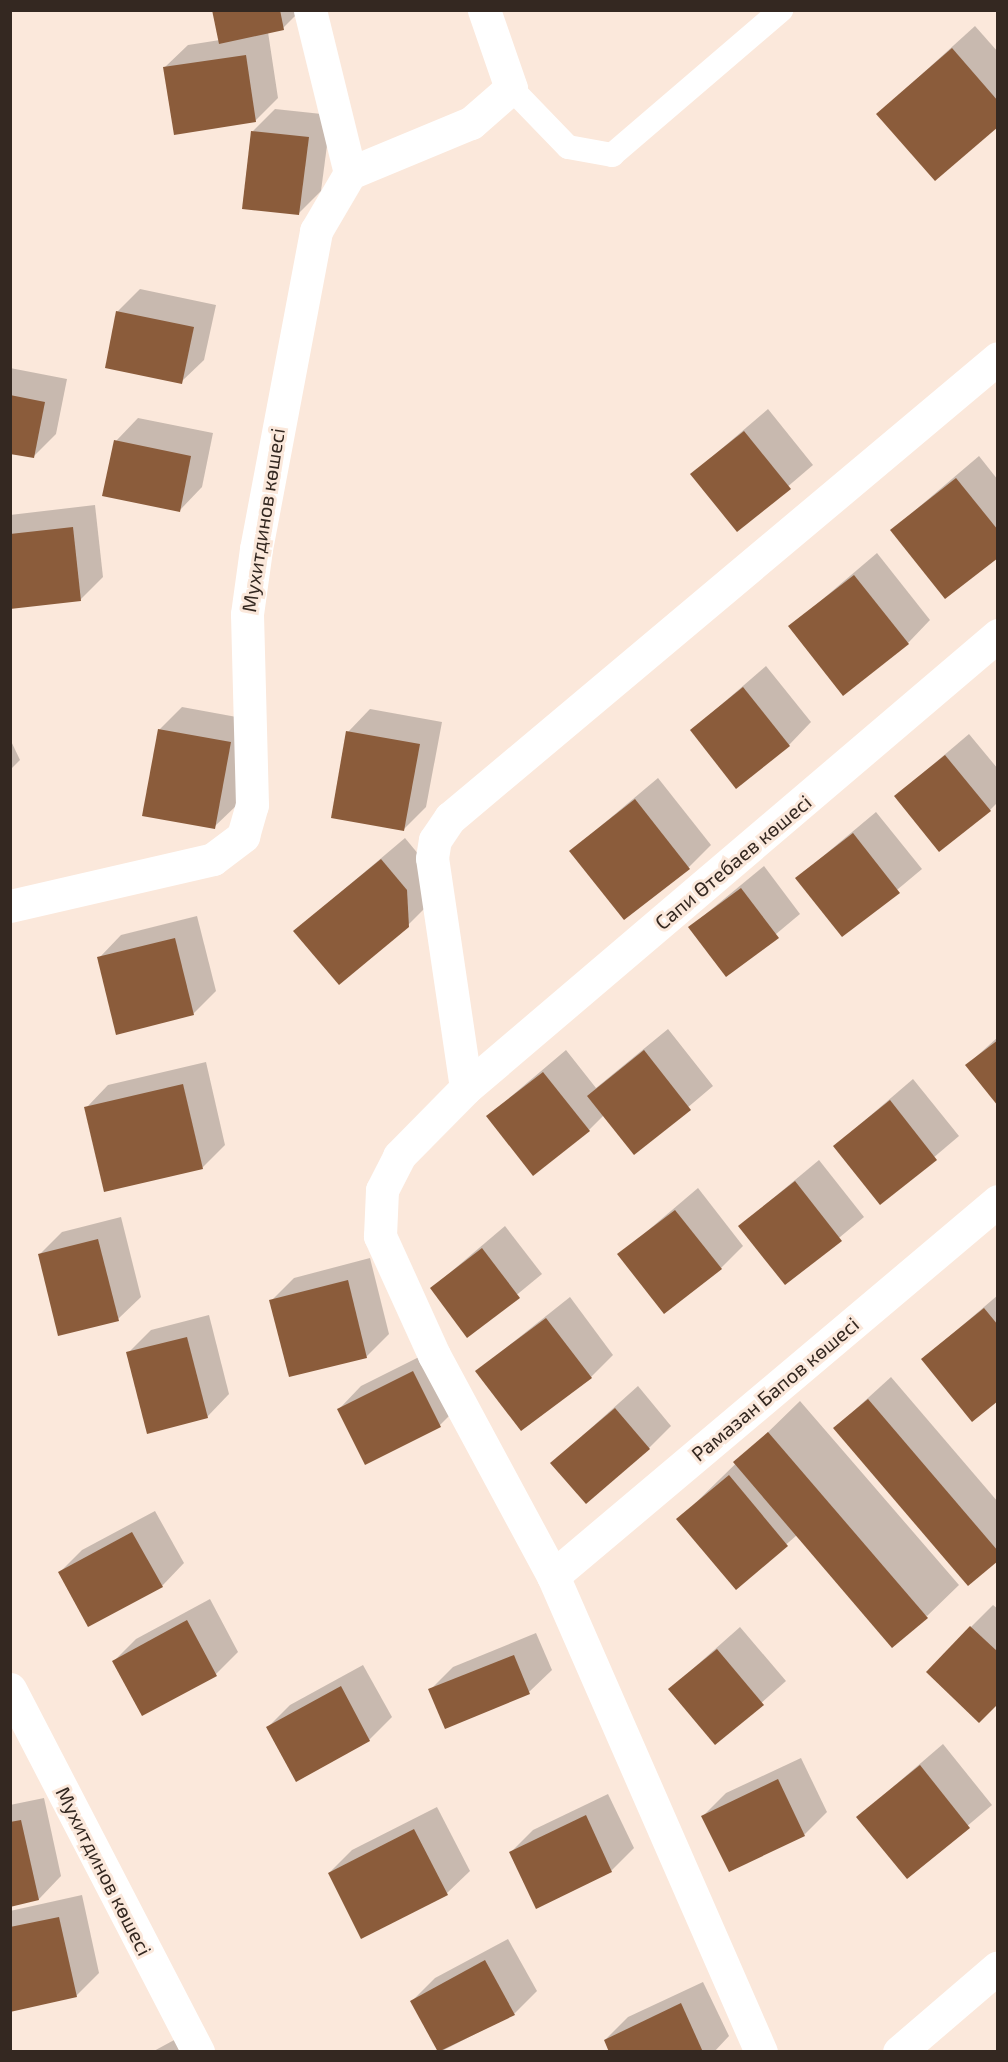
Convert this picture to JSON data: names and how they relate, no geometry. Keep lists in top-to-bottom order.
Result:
{
  "streets": {
    "street": ["Мухитдинов көшесі", "Сапи Өтебаев көшесі", "Рамазан Бапов көшесі"]
  },
  "crossings": [
    ["Сапи Өтебаев көшесі", "Рамазан Бапов көшесі"]
  ]
}
